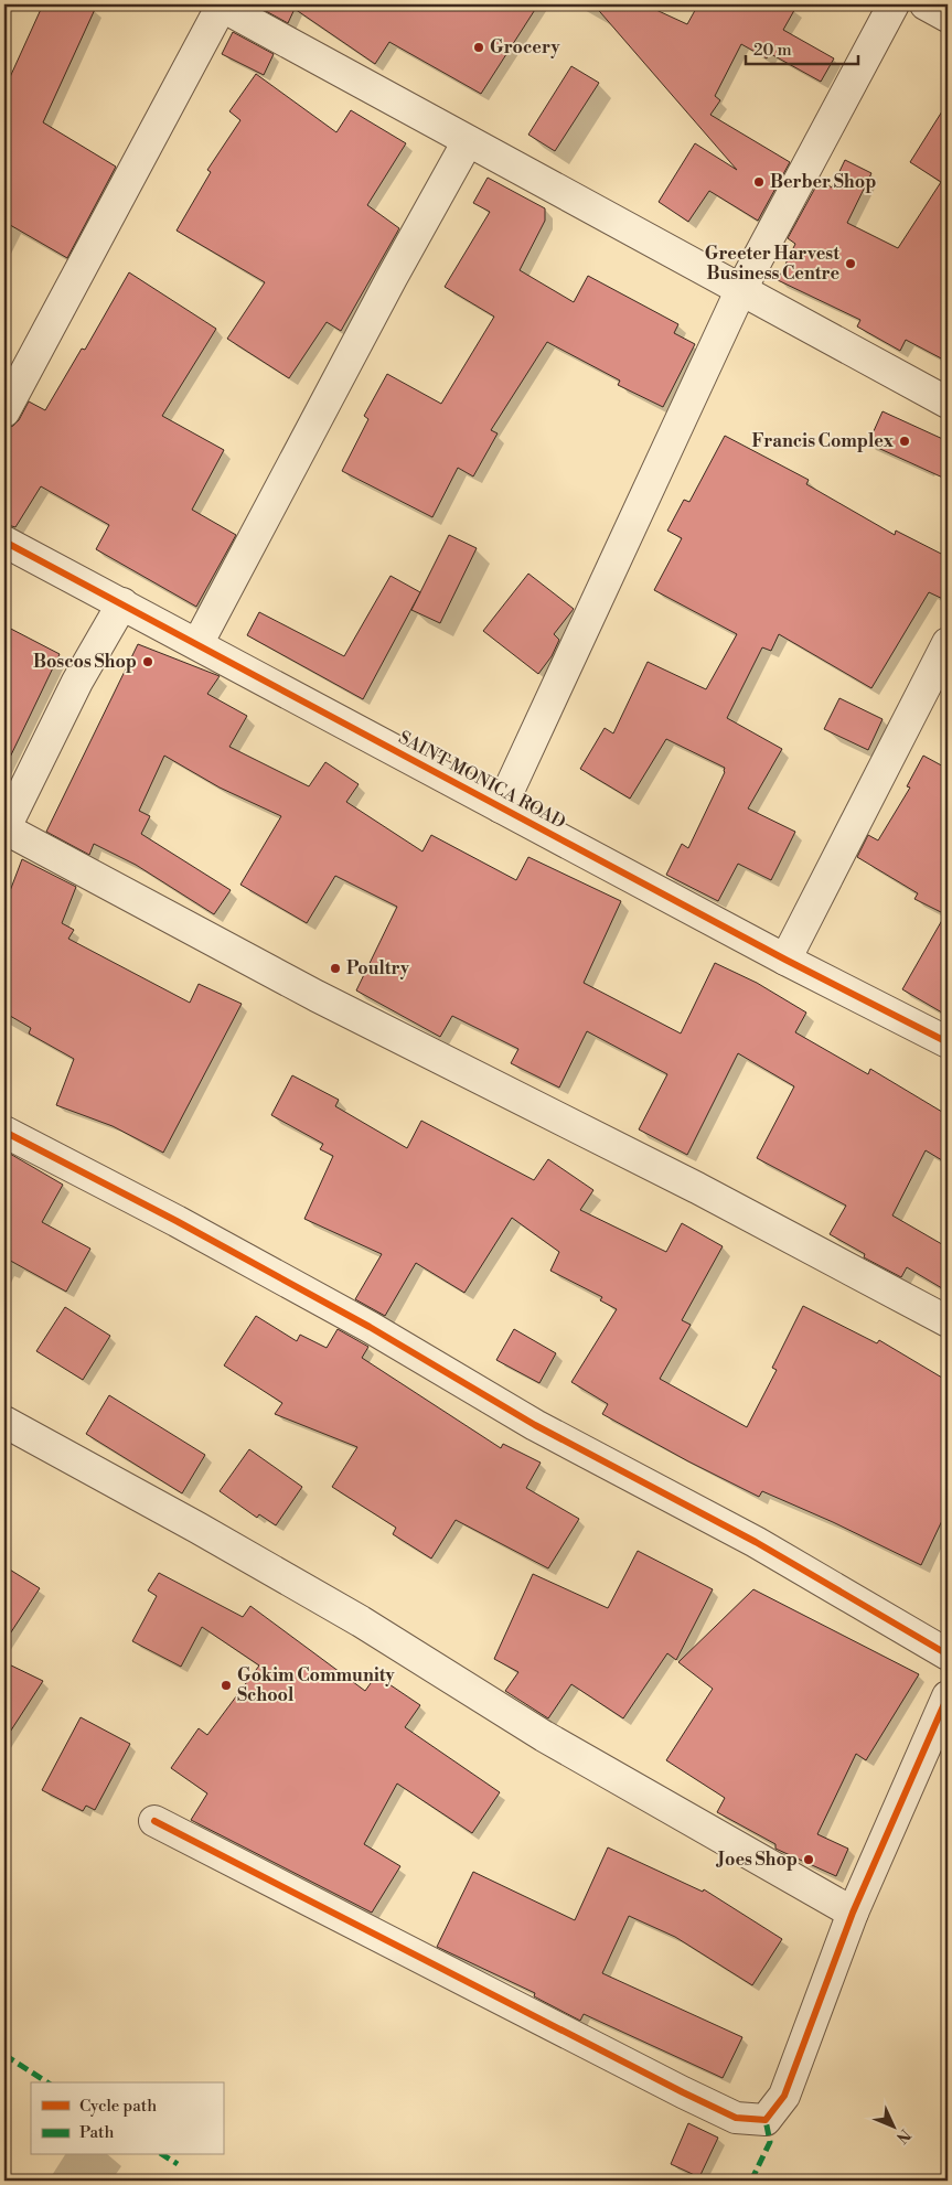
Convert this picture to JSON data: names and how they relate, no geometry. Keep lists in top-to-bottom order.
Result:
{
  "streets": {
    "street": ["SAINT MONICA ROAD"]
  },
  "places": [
    "Grocery",
    "Berber Shop",
    "Greeter Harvest Business Centre",
    "Francis Complex",
    "Boscos Shop",
    "Poultry",
    "Gokim Community School",
    "Joes Shop"
  ],
  "legend": ["Cycle path", "Path"],
  "scale_bar": "20 m",
  "north": "bottom right"
}
